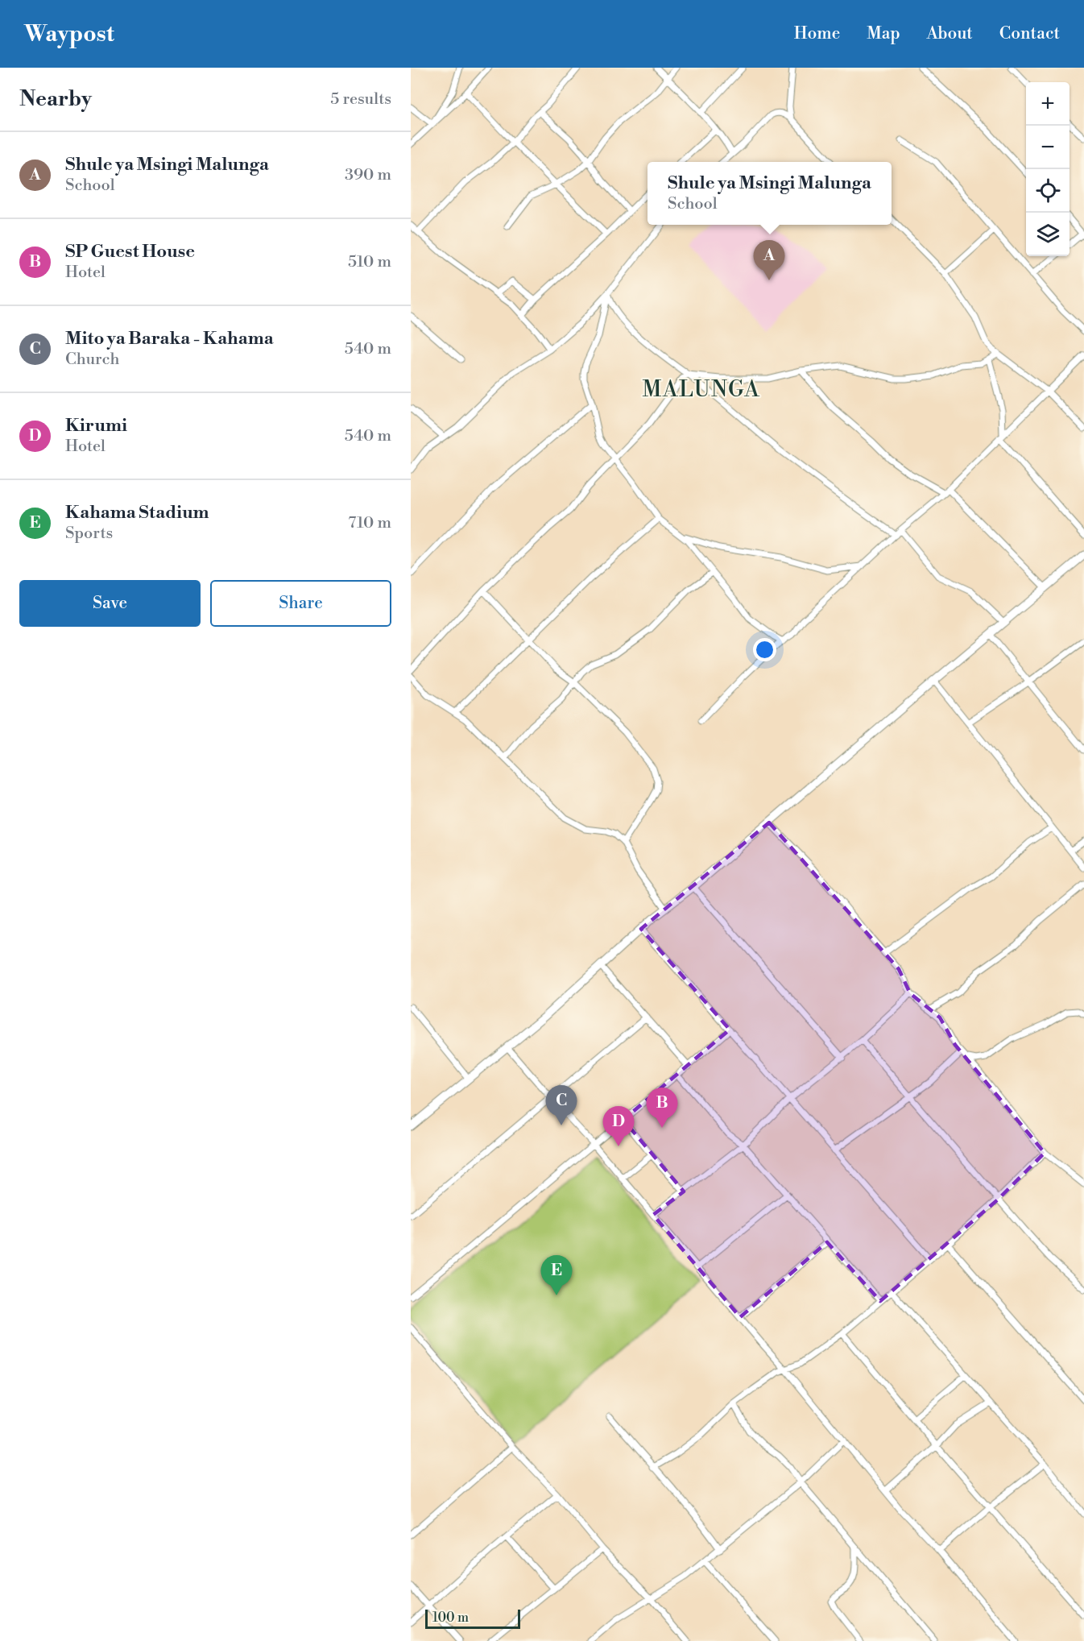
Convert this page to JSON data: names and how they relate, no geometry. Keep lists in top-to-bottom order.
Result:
{
  "districts": ["MALUNGA"],
  "scale_bar": "100 m",
  "page": {
    "header": "Waypost",
    "nav": [
      "Home",
      "Map",
      "About",
      "Contact"
    ],
    "heading": ["Nearby", "5 results"],
    "map_buttons": ["+", "−"],
    "list": [
      {
        "mark": "A",
        "name": "Shule ya Msingi Malunga",
        "note": "School",
        "value": "390 m"
      },
      {
        "mark": "B",
        "name": "SP Guest House",
        "note": "Hotel",
        "value": "510 m"
      },
      {
        "mark": "C",
        "name": "Mito ya Baraka - Kahama",
        "note": "Church",
        "value": "540 m"
      },
      {
        "mark": "D",
        "name": "Kirumi",
        "note": "Hotel",
        "value": "540 m"
      },
      {
        "mark": "E",
        "name": "Kahama Stadium",
        "note": "Sports",
        "value": "710 m"
      }
    ],
    "popup": ["Shule ya Msingi Malunga", "School"],
    "pins": [
      "A",
      "C",
      "B",
      "D",
      "E"
    ],
    "buttons": ["Save", "Share"],
    "scale": "100 m"
  }
}
